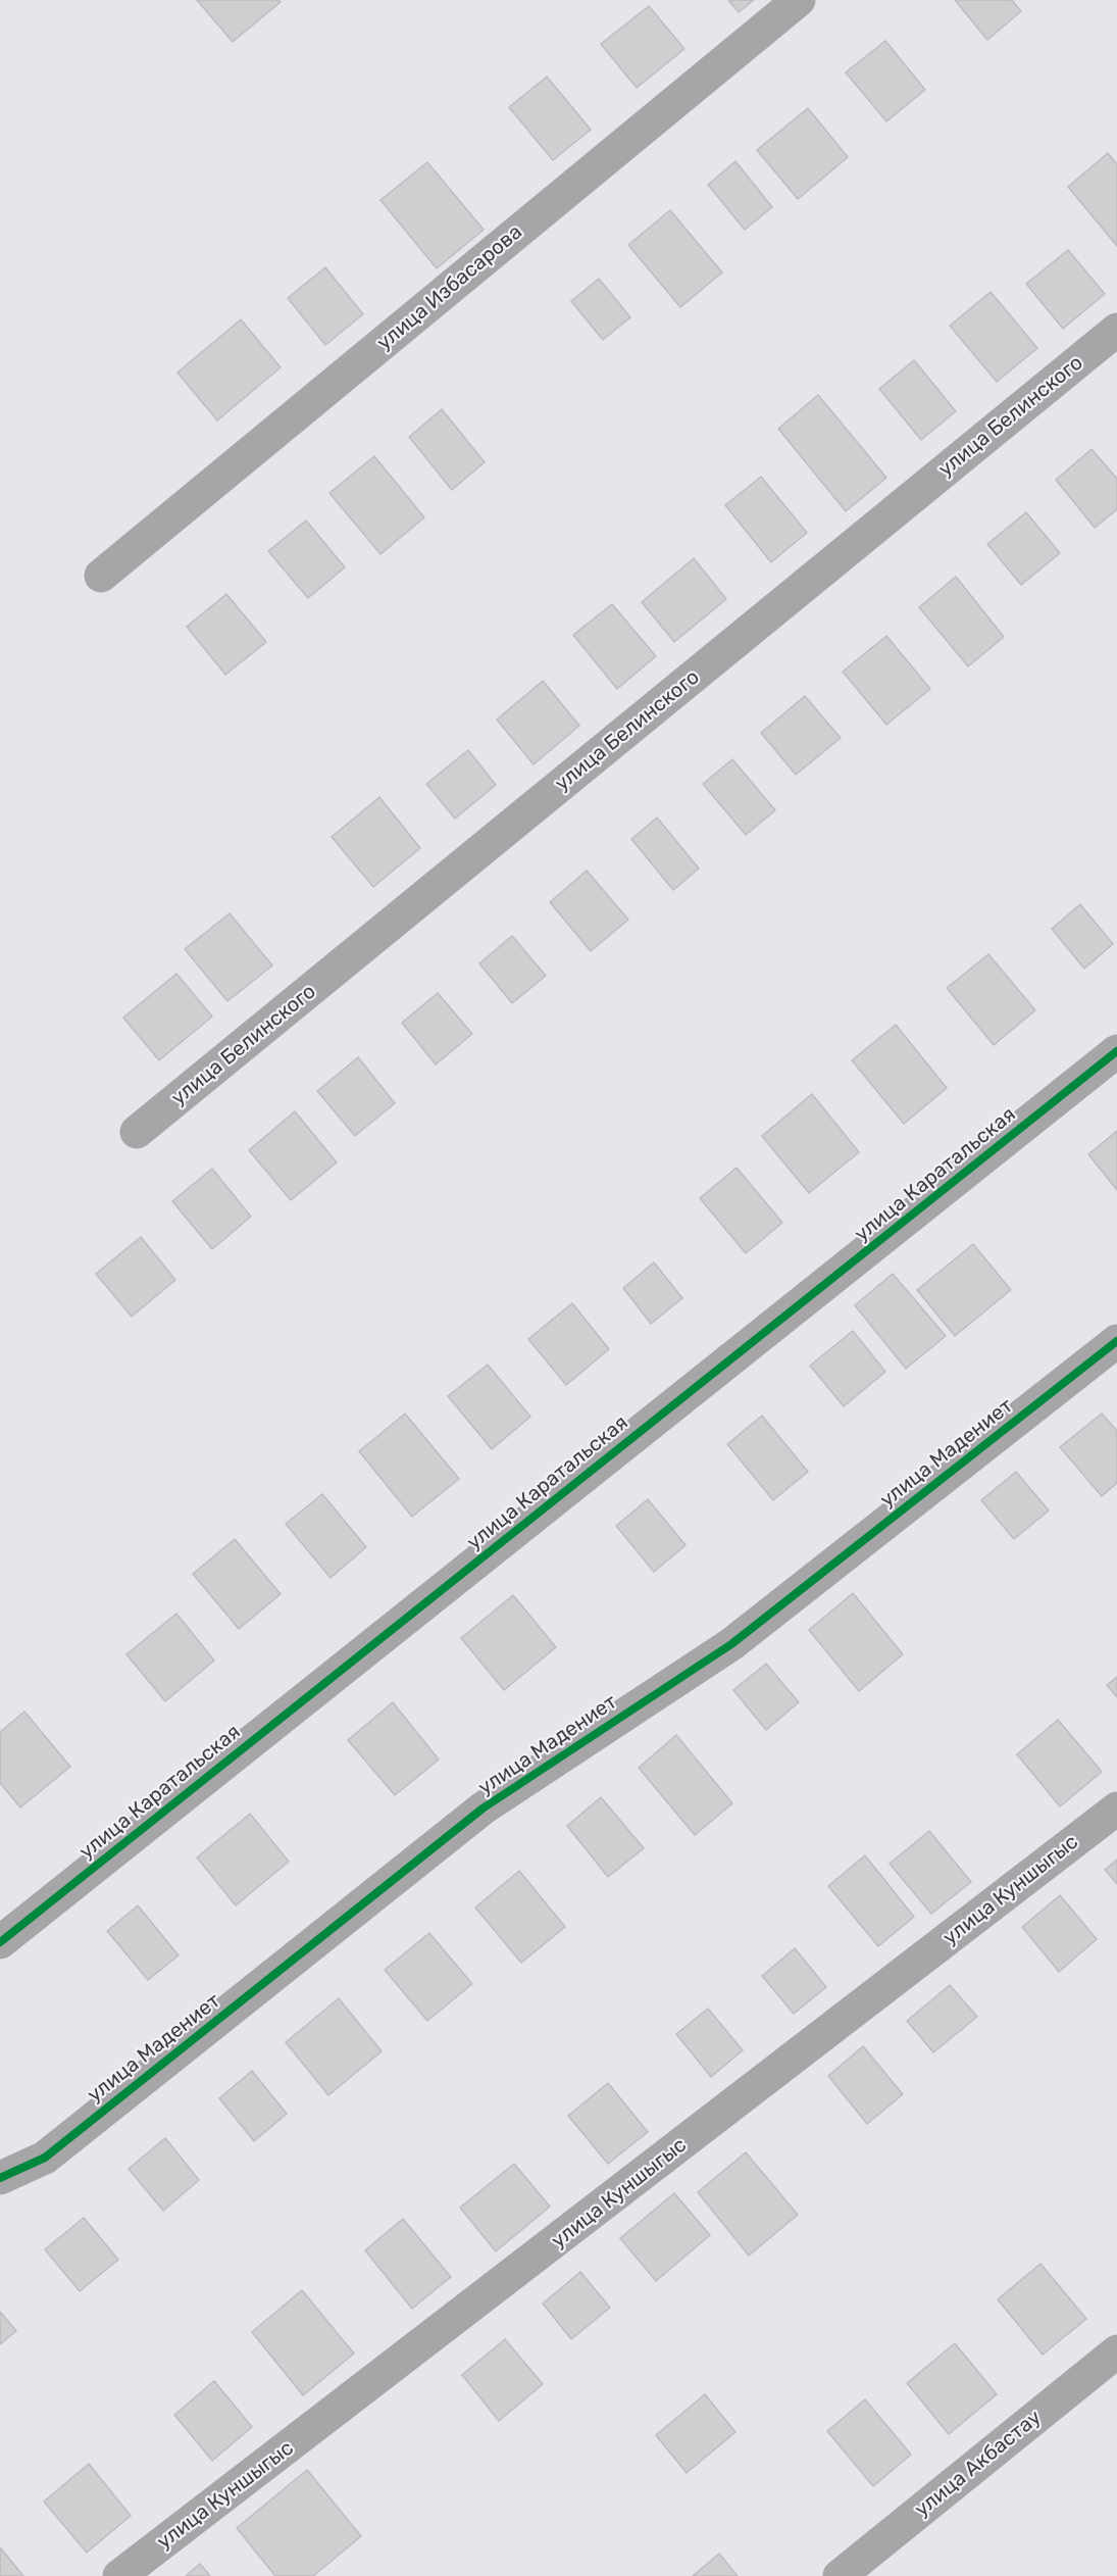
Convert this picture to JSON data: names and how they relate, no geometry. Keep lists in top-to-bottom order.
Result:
{
  "streets": {
    "street": [
      "улица Избасарова",
      "улица Белинского",
      "улица Каратальская",
      "улица Мадениет",
      "улица Куншыгыс",
      "улица Акбастау"
    ]
  }
}
